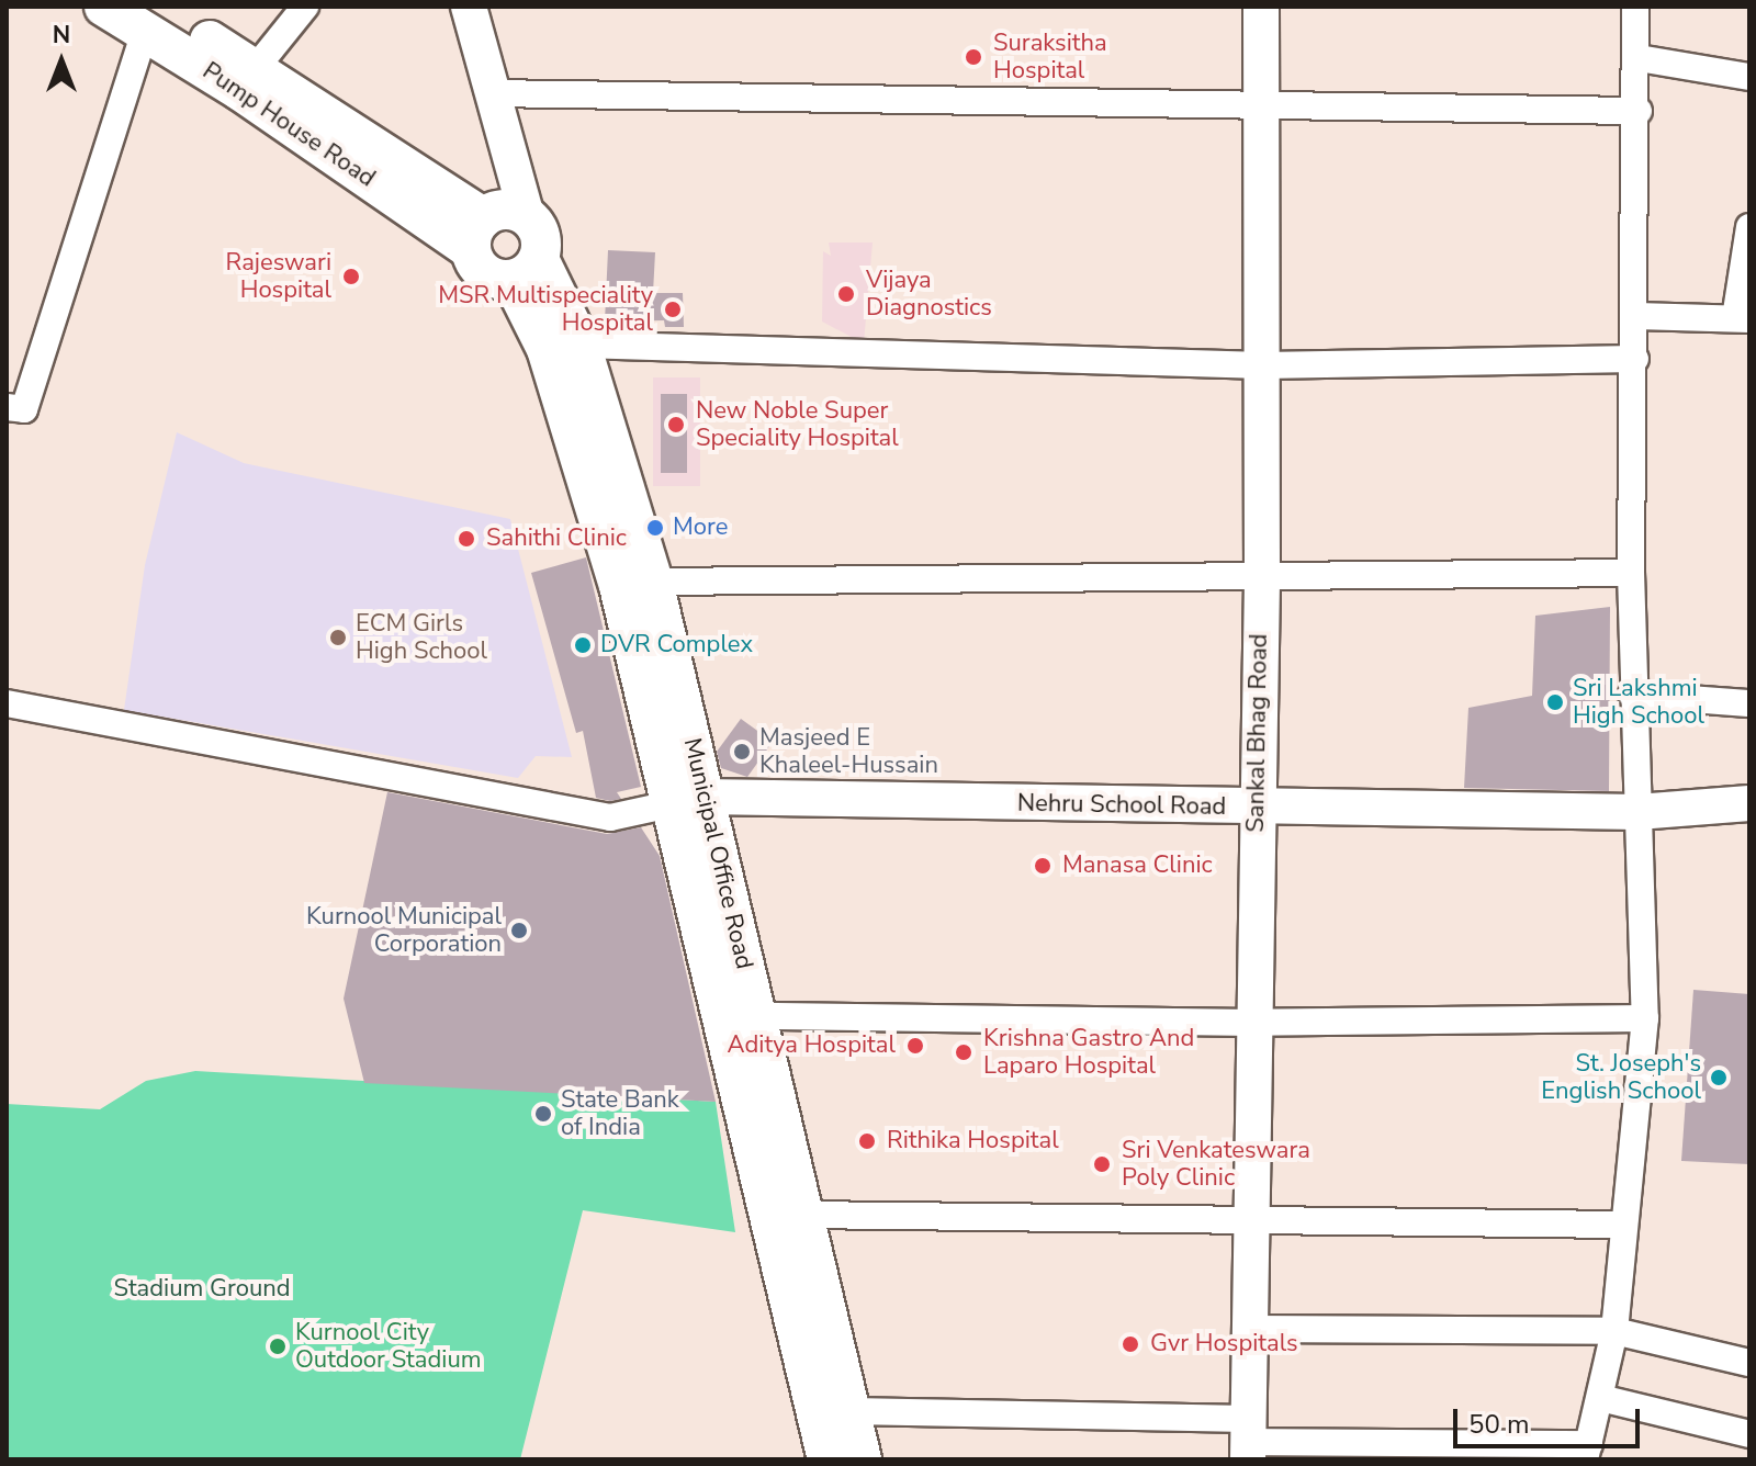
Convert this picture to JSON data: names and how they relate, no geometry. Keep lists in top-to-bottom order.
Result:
{
  "streets": {
    "main road": ["Pump House Road", "Municipal Office Road"],
    "street": ["Sankal Bhag Road", "Nehru School Road"]
  },
  "crossings": [
    ["Pump House Road", "Municipal Office Road"],
    ["Sankal Bhag Road", "Nehru School Road"],
    ["Nehru School Road", "Municipal Office Road"]
  ],
  "parks": ["Stadium Ground"],
  "places": [
    "Suraksitha Hospital",
    "Rajeswari Hospital",
    "Vijaya Diagnostics",
    "MSR Multispeciality Hospital",
    "New Noble Super Speciality Hospital",
    "More",
    "Sahithi Clinic",
    "ECM Girls High School",
    "DVR Complex",
    "Sri Lakshmi High School",
    "Masjeed E Khaleel-Hussain",
    "Manasa Clinic",
    "Kurnool Municipal Corporation",
    "Aditya Hospital",
    "Krishna Gastro And Laparo Hospital",
    "St. Joseph's English School",
    "State Bank of India",
    "Rithika Hospital",
    "Sri Venkateswara Poly Clinic",
    "Gvr Hospitals",
    "Kurnool City Outdoor Stadium"
  ],
  "scale_bar": "50 m",
  "north": "top"
}
